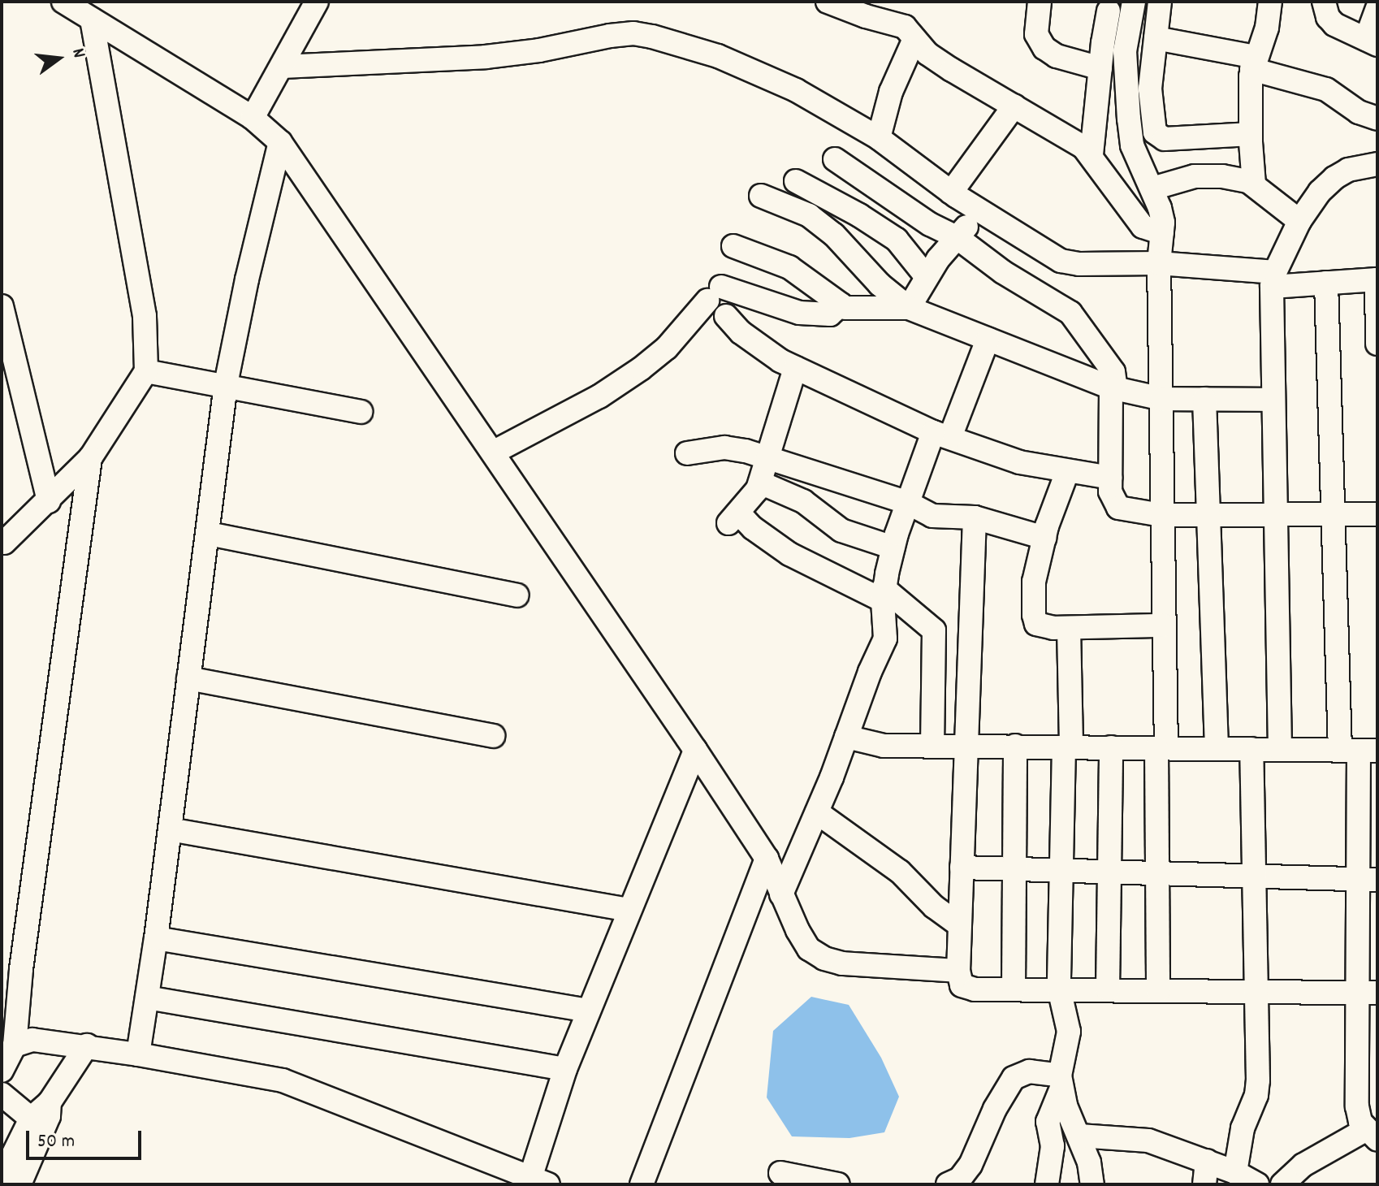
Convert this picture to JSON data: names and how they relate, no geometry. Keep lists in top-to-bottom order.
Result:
{
  "scale_bar": "50 m",
  "north": "right"
}
